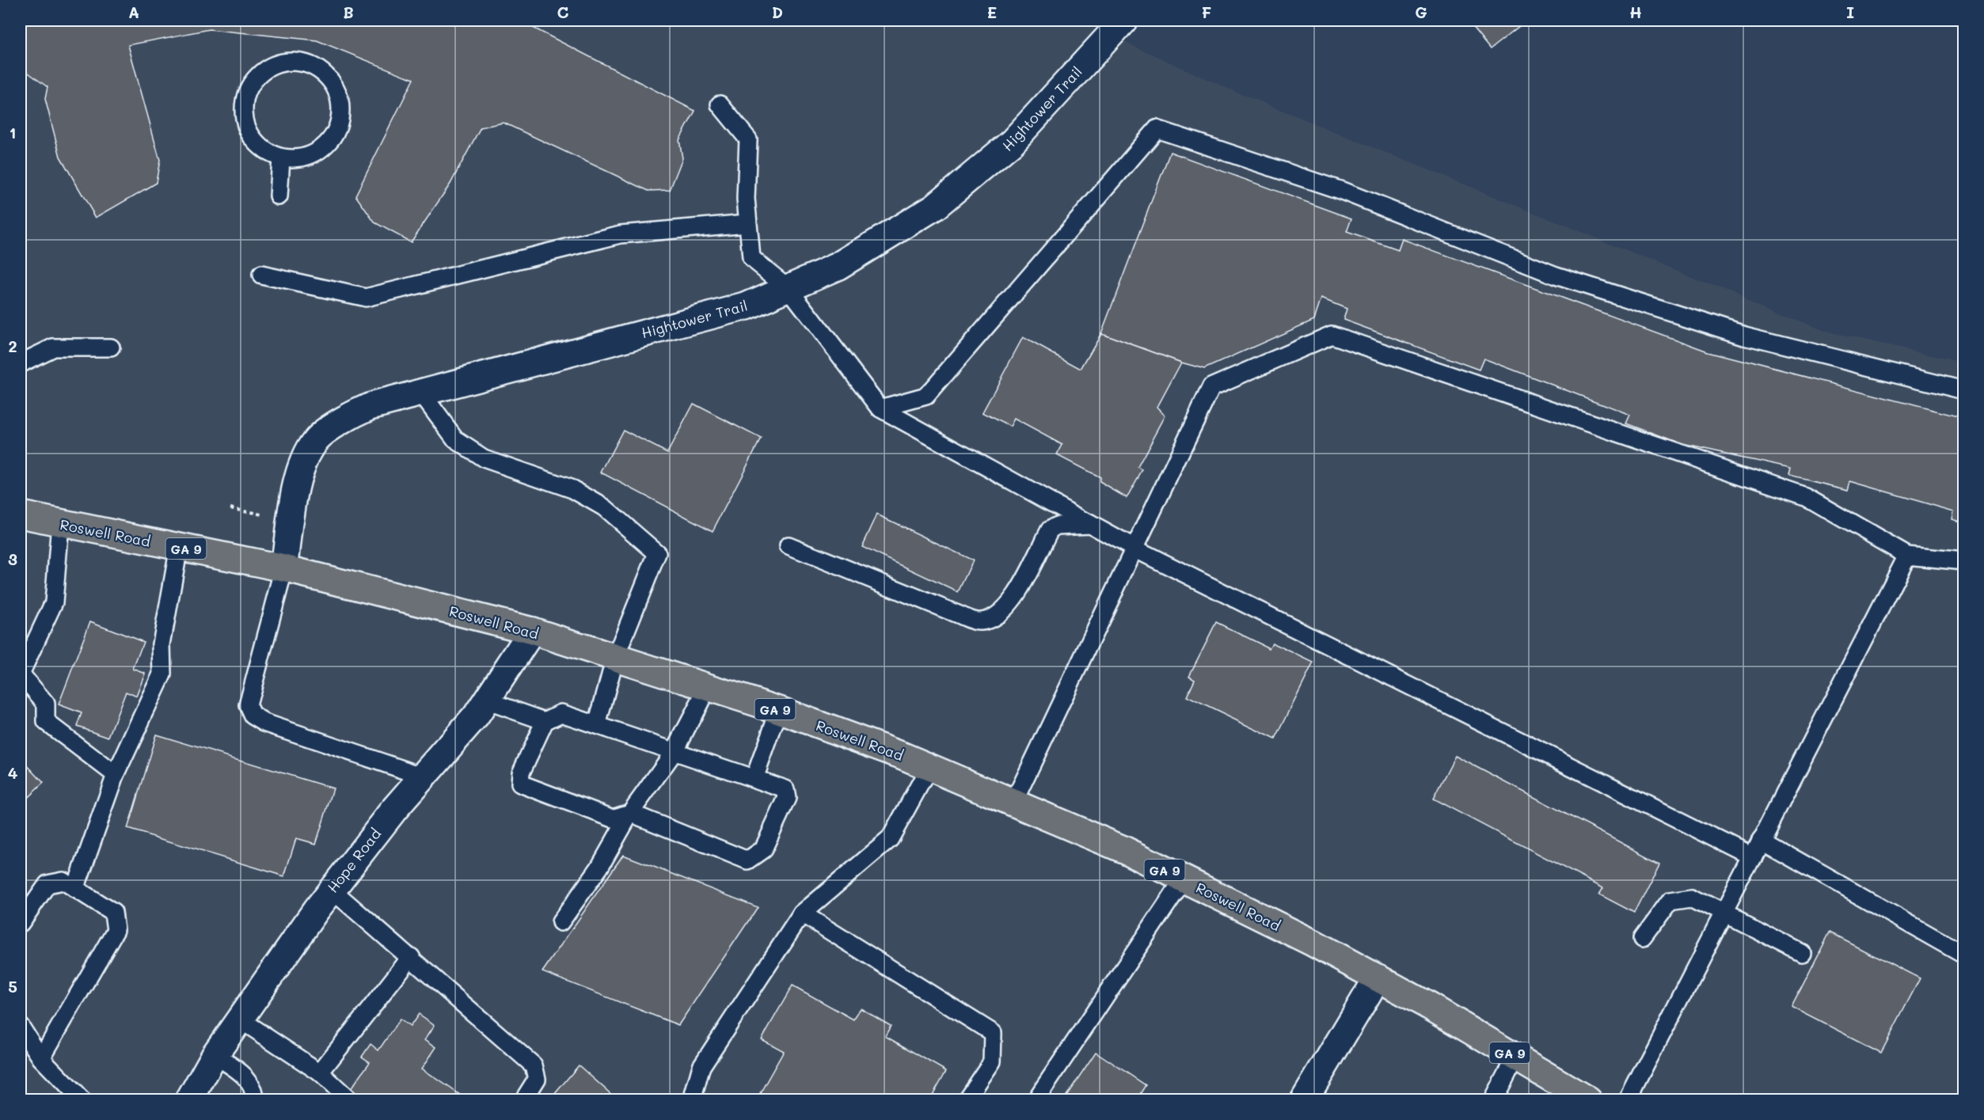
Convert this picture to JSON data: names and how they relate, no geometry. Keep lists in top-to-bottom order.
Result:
{
  "streets": {
    "main road": ["Roswell Road", "GA 9"],
    "street": ["Hightower Trail", "Hope Road"]
  },
  "crossings": [
    ["Hightower Trail", "Roswell Road"],
    ["Roswell Road", "Hope Road"]
  ],
  "grid": {
    "columns": [
      "A",
      "B",
      "C",
      "D",
      "E",
      "F",
      "G",
      "H",
      "I"
    ],
    "rows": [
      "1",
      "2",
      "3",
      "4",
      "5"
    ]
  }
}
